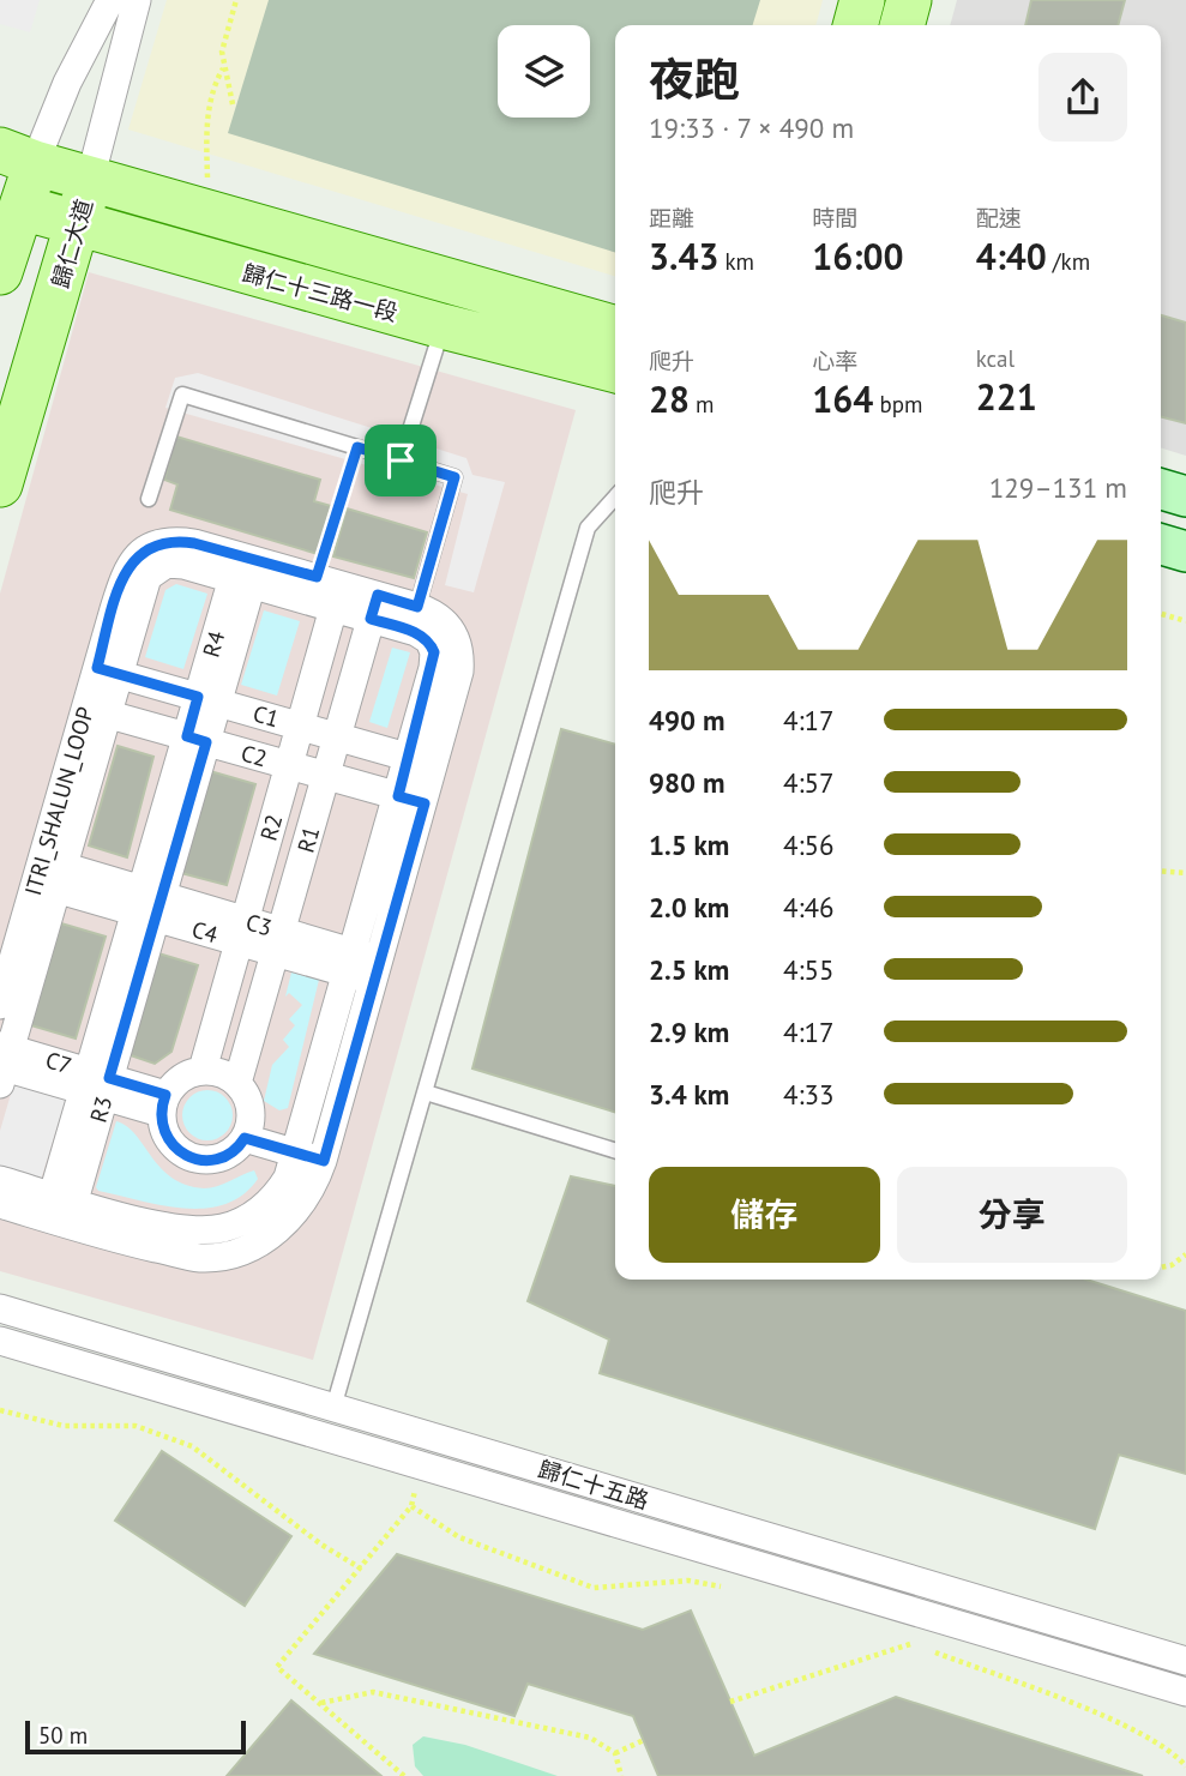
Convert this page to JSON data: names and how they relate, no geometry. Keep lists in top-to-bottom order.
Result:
{
  "streets": {
    "main road": ["歸仁大道", "歸仁十三路一段"],
    "street": [
      "C1",
      "C2",
      "ITRI_SHALUN_LOOP",
      "R2",
      "R1",
      "C3",
      "C4",
      "R3",
      "歸仁十五路"
    ]
  },
  "crossings": [
    ["歸仁大道", "歸仁十三路一段"],
    ["C1", "ITRI_SHALUN_LOOP"],
    ["C1", "R2"],
    ["C1", "R1"],
    ["C1", "R3"],
    ["C2", "ITRI_SHALUN_LOOP"],
    ["C2", "R2"],
    ["C2", "R1"],
    ["C2", "R3"],
    ["ITRI_SHALUN_LOOP", "R2"],
    ["ITRI_SHALUN_LOOP", "R1"],
    ["ITRI_SHALUN_LOOP", "C3"],
    ["ITRI_SHALUN_LOOP", "C4"],
    ["ITRI_SHALUN_LOOP", "R3"],
    ["R2", "R1"],
    ["R2", "C3"],
    ["R2", "C4"],
    ["R1", "C4"],
    ["C3", "C4"],
    ["C3", "R3"]
  ],
  "scale_bar": "50 m",
  "page": {
    "heading": ["夜跑", "19:33 · 7 × 490 m"],
    "stats": [
      ["距離", "3.43 km"],
      ["時間", "16:00"],
      ["配速", "4:40 /km"],
      ["爬升", "28 m"],
      ["心率", "164 bpm"],
      ["kcal", "221"]
    ],
    "chart": ["爬升", "129–131 m"],
    "list": [
      {
        "name": "490 m",
        "note": "4:17"
      },
      {
        "name": "980 m",
        "note": "4:57"
      },
      {
        "name": "1.5 km",
        "note": "4:56"
      },
      {
        "name": "2.0 km",
        "note": "4:46"
      },
      {
        "name": "2.5 km",
        "note": "4:55"
      },
      {
        "name": "2.9 km",
        "note": "4:17"
      },
      {
        "name": "3.4 km",
        "note": "4:33"
      }
    ],
    "buttons": ["儲存", "分享"],
    "scale": "50 m"
  }
}
